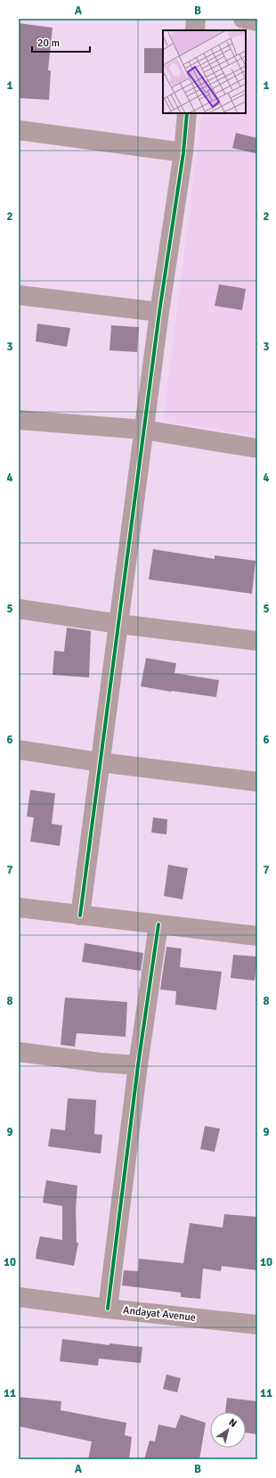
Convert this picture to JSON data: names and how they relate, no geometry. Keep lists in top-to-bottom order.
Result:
{
  "streets": {
    "street": ["Andayat Avenue"]
  },
  "scale_bar": "20 m",
  "north": "top right",
  "grid": {
    "columns": ["A", "B"],
    "rows": [
      "1",
      "2",
      "3",
      "4",
      "5",
      "6",
      "7",
      "8",
      "9",
      "10",
      "11"
    ]
  }
}
